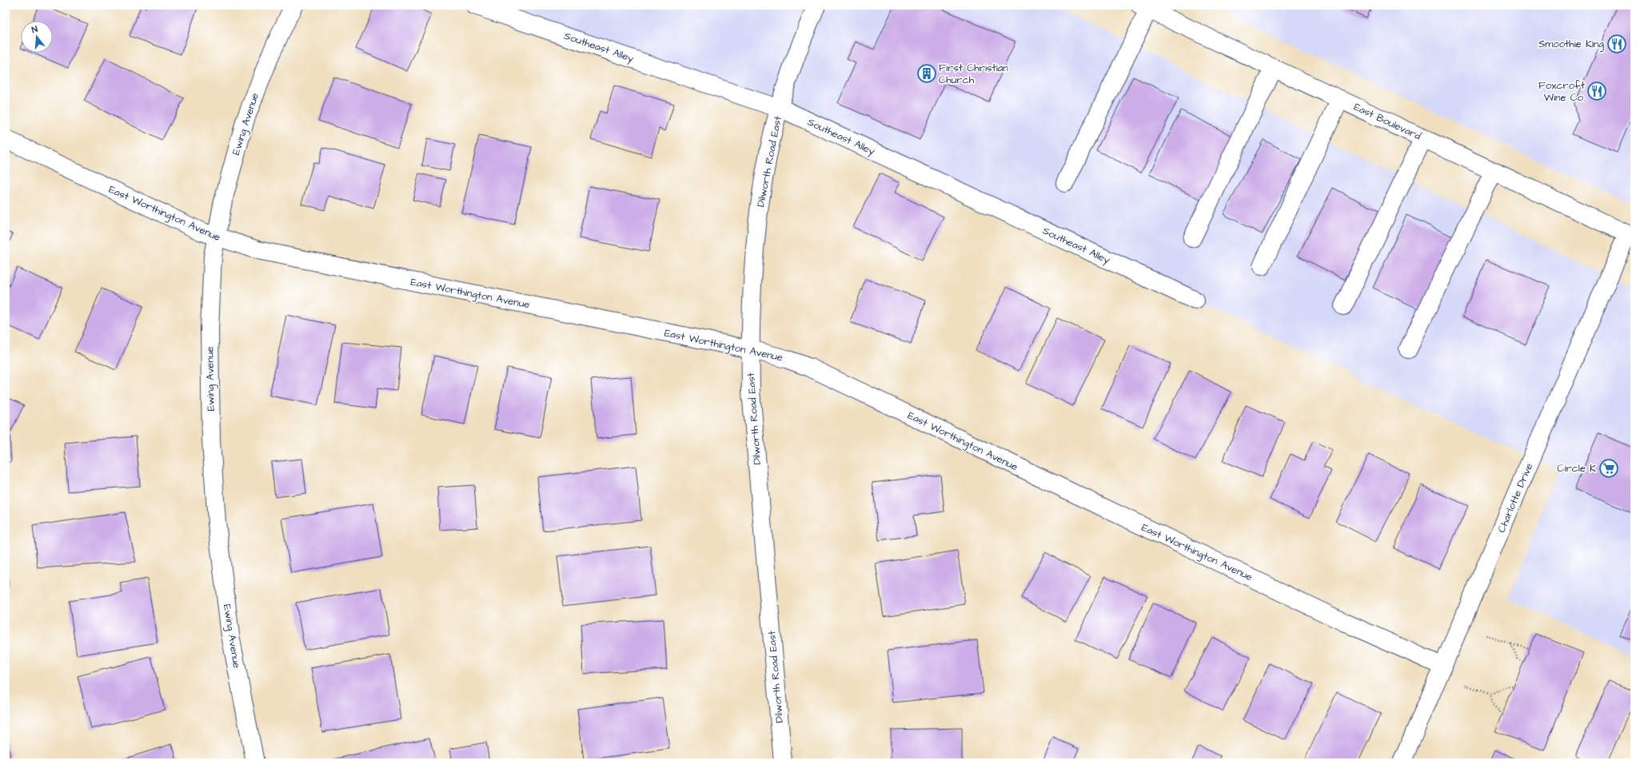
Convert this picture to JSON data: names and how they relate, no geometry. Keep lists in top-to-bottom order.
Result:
{
  "streets": {
    "street": [
      "Southeast Alley",
      "East Boulevard",
      "Ewing Avenue",
      "Dilworth Road East",
      "East Worthington Avenue",
      "Charlotte Drive"
    ]
  },
  "crossings": [
    ["Southeast Alley", "Dilworth Road East"],
    ["East Boulevard", "Charlotte Drive"],
    ["Ewing Avenue", "East Worthington Avenue"],
    ["Dilworth Road East", "East Worthington Avenue"],
    ["East Worthington Avenue", "Charlotte Drive"]
  ],
  "places": {
    "restaurant": ["Smoothie King", "Foxcroft Wine Co."],
    "building": ["First Christian Church"],
    "supermarket": ["Circle K"]
  },
  "north": "top"
}
